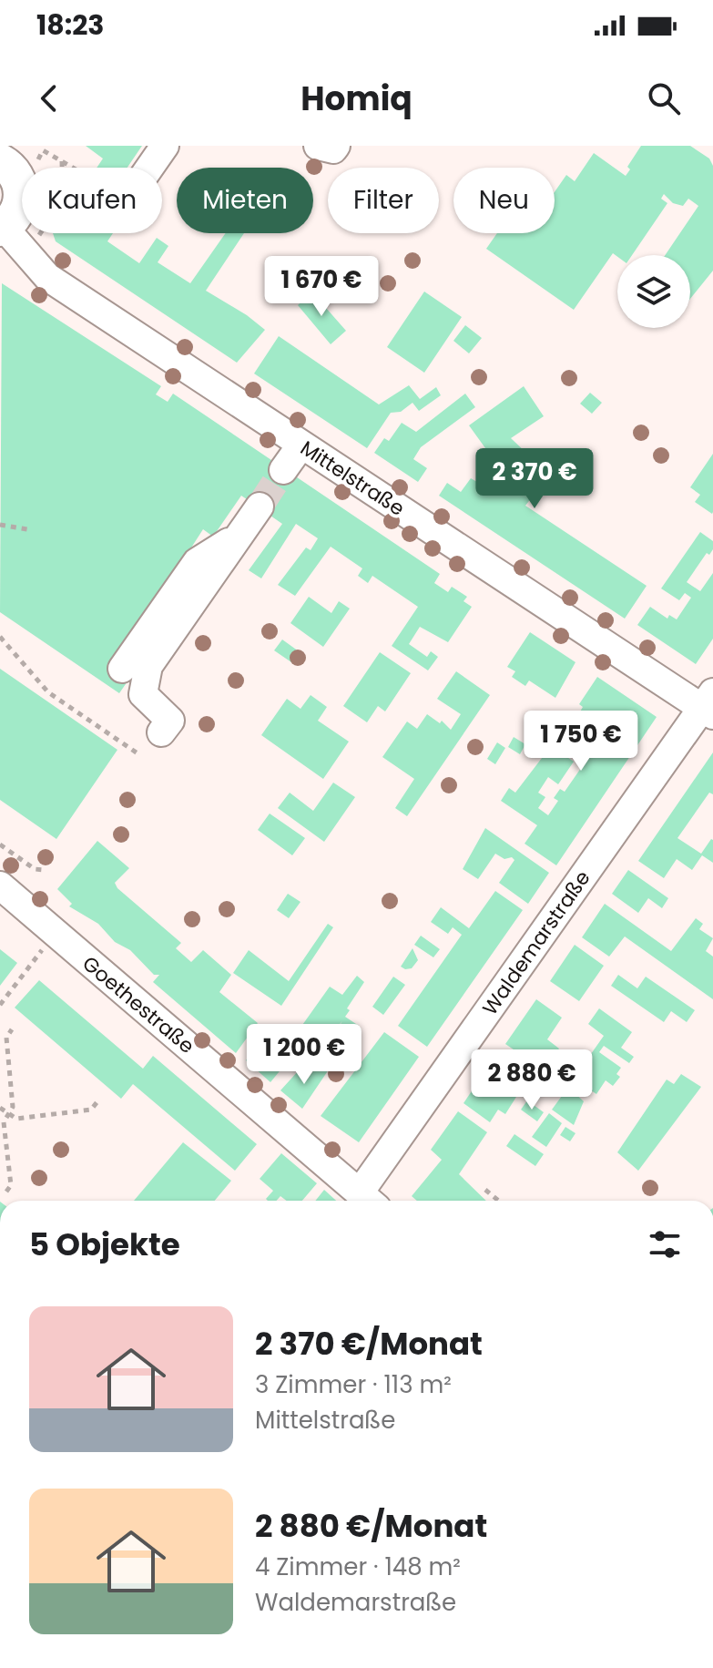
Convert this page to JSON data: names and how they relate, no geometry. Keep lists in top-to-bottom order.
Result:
{
  "streets": {
    "street": ["Mittelstraße", "Waldemarstraße", "Goethestraße"]
  },
  "crossings": [
    ["Mittelstraße", "Waldemarstraße"],
    ["Waldemarstraße", "Goethestraße"]
  ],
  "page": {
    "status": "18:23",
    "header": "Homiq",
    "chip": [
      "Kaufen",
      "Mieten",
      "Filter",
      "Neu"
    ],
    "price": [
      "1 670 €",
      "2 370 €",
      "1 750 €",
      "1 200 €",
      "2 880 €"
    ],
    "heading": "5 Objekte",
    "list": [
      {
        "name": "2 370 €/Monat",
        "note": "3 Zimmer · 113 m² · Mittelstraße"
      },
      {
        "name": "2 880 €/Monat",
        "note": "4 Zimmer · 148 m² · Waldemarstraße"
      }
    ]
  }
}
